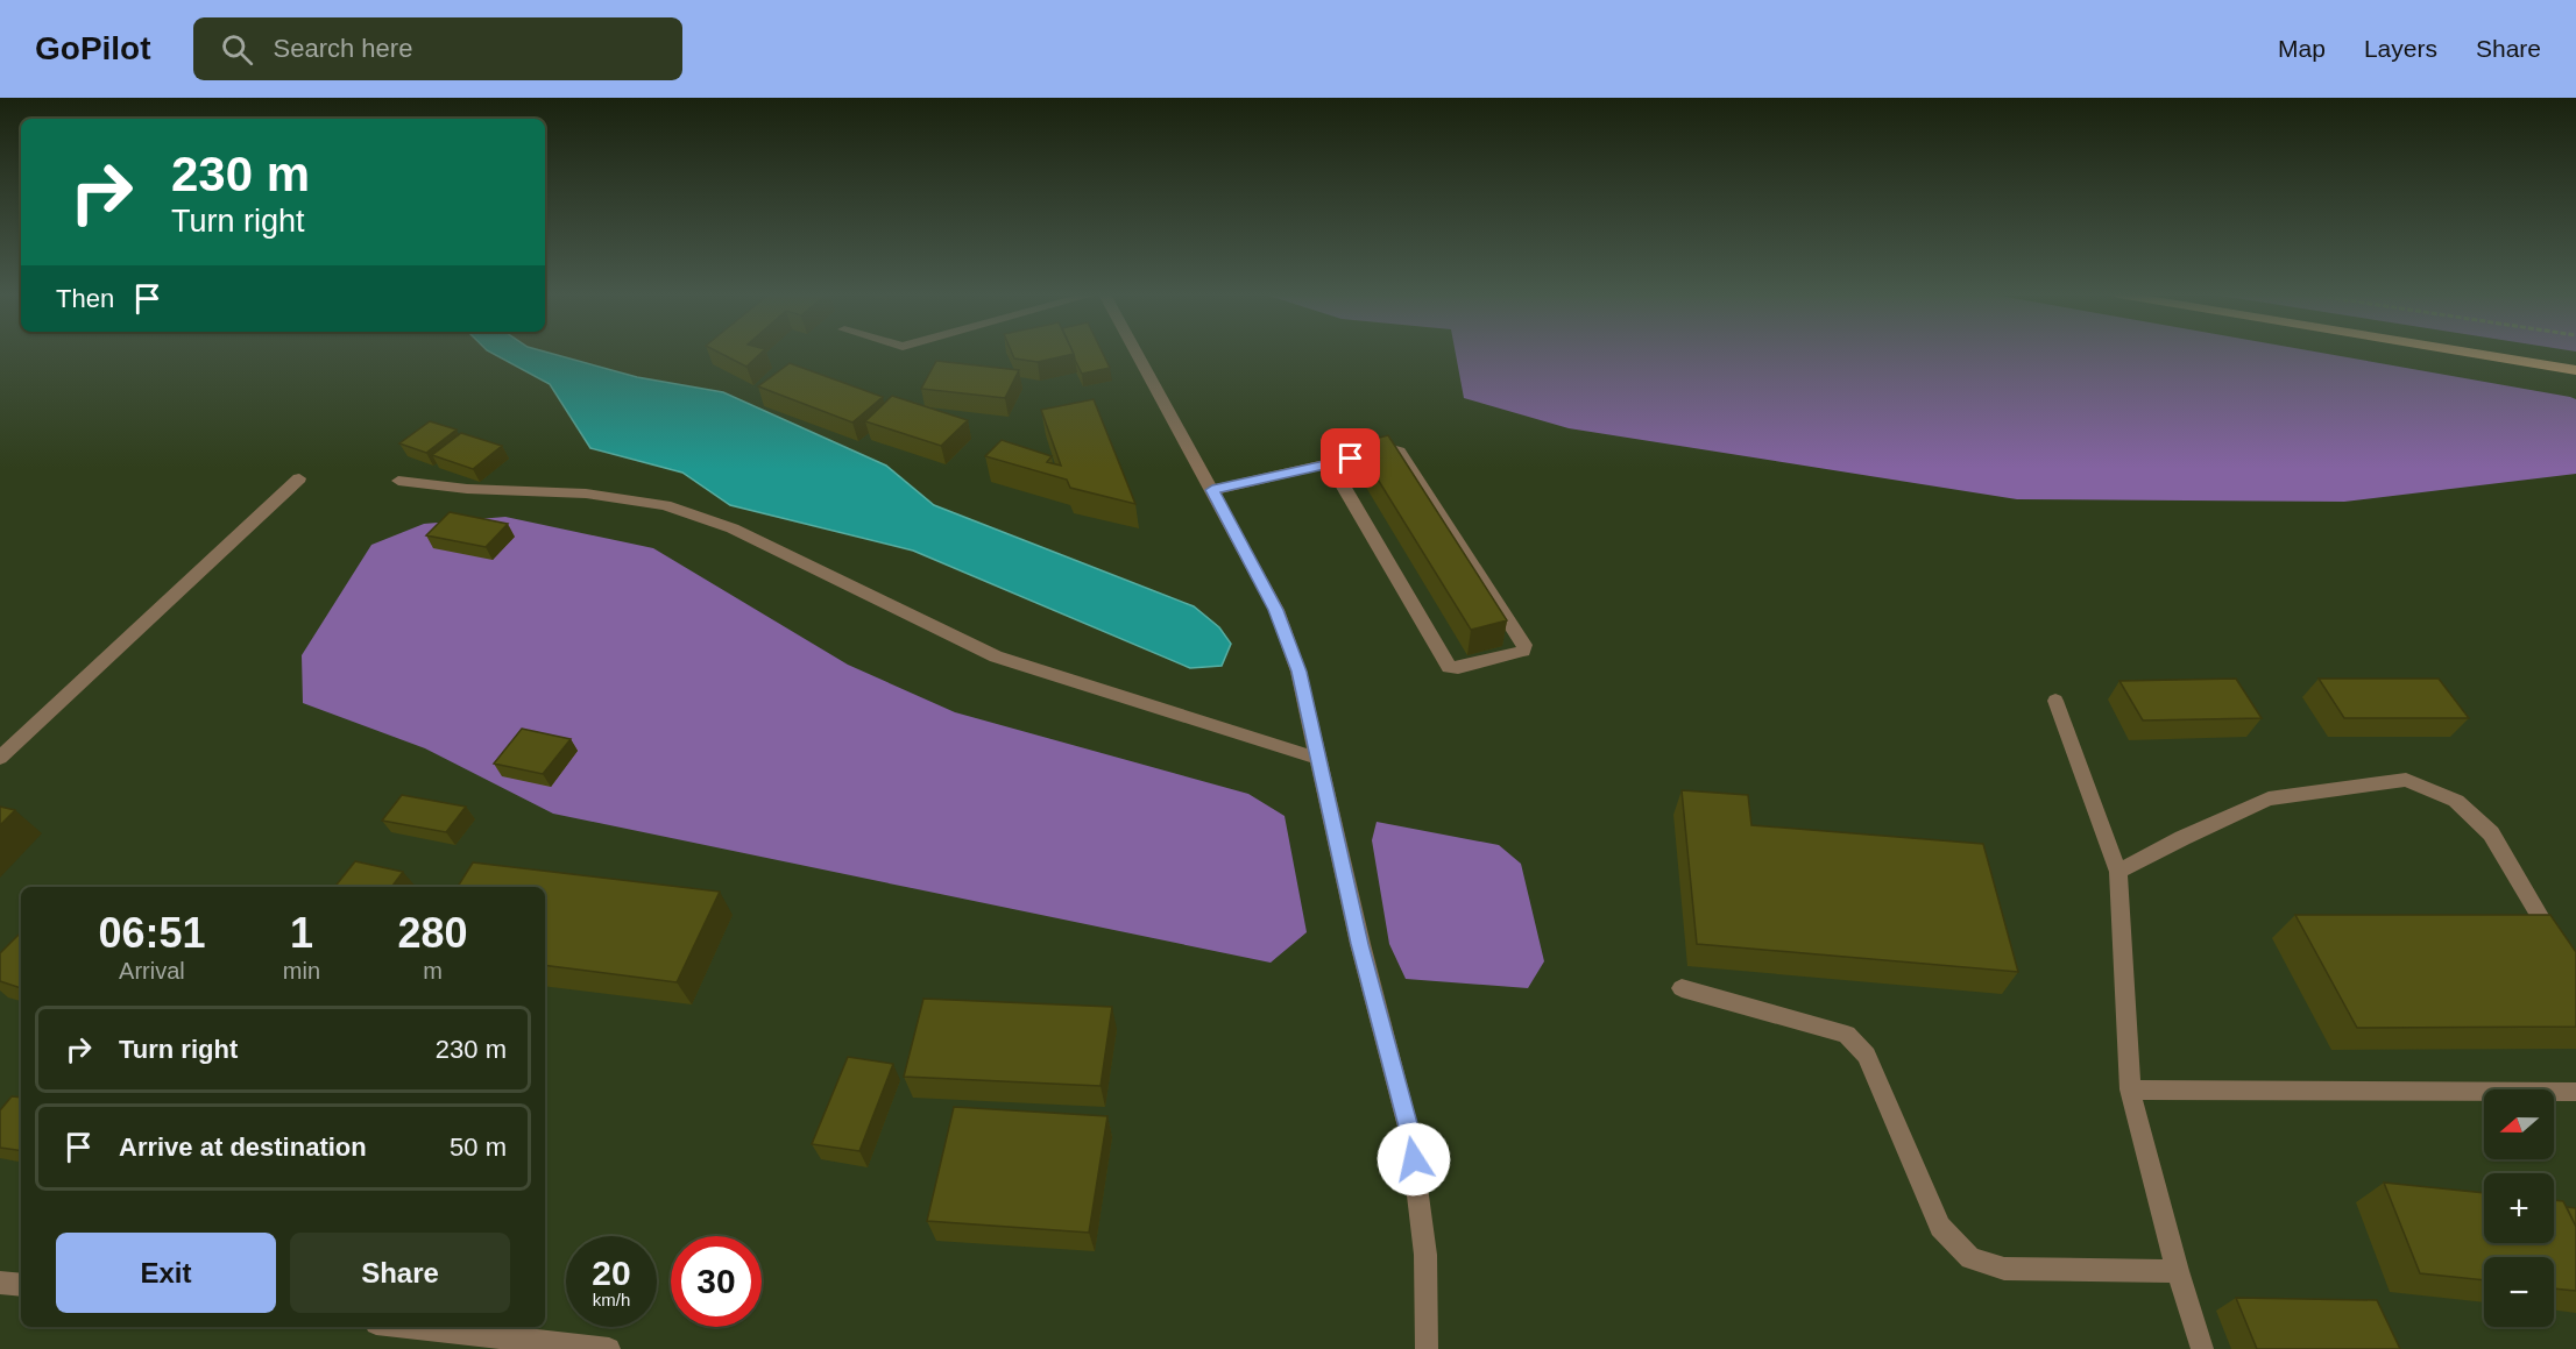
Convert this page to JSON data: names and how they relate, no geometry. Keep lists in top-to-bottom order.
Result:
{
  "north": "left",
  "page": {
    "header": "GoPilot",
    "search": "Search here",
    "nav": ["Map", "Layers", "Share"],
    "turn": ["230 m", "Turn right"],
    "then": "Then",
    "eta": [
      "06:51",
      "Arrival",
      "1",
      "min",
      "280",
      "m"
    ],
    "list": [
      {
        "name": "Turn right",
        "value": "230 m"
      },
      {
        "name": "Arrive at destination",
        "value": "50 m"
      }
    ],
    "map_buttons": ["+", "−"],
    "buttons": ["Exit", "Share"],
    "speed": "20 km/h",
    "limit": "30"
  }
}
